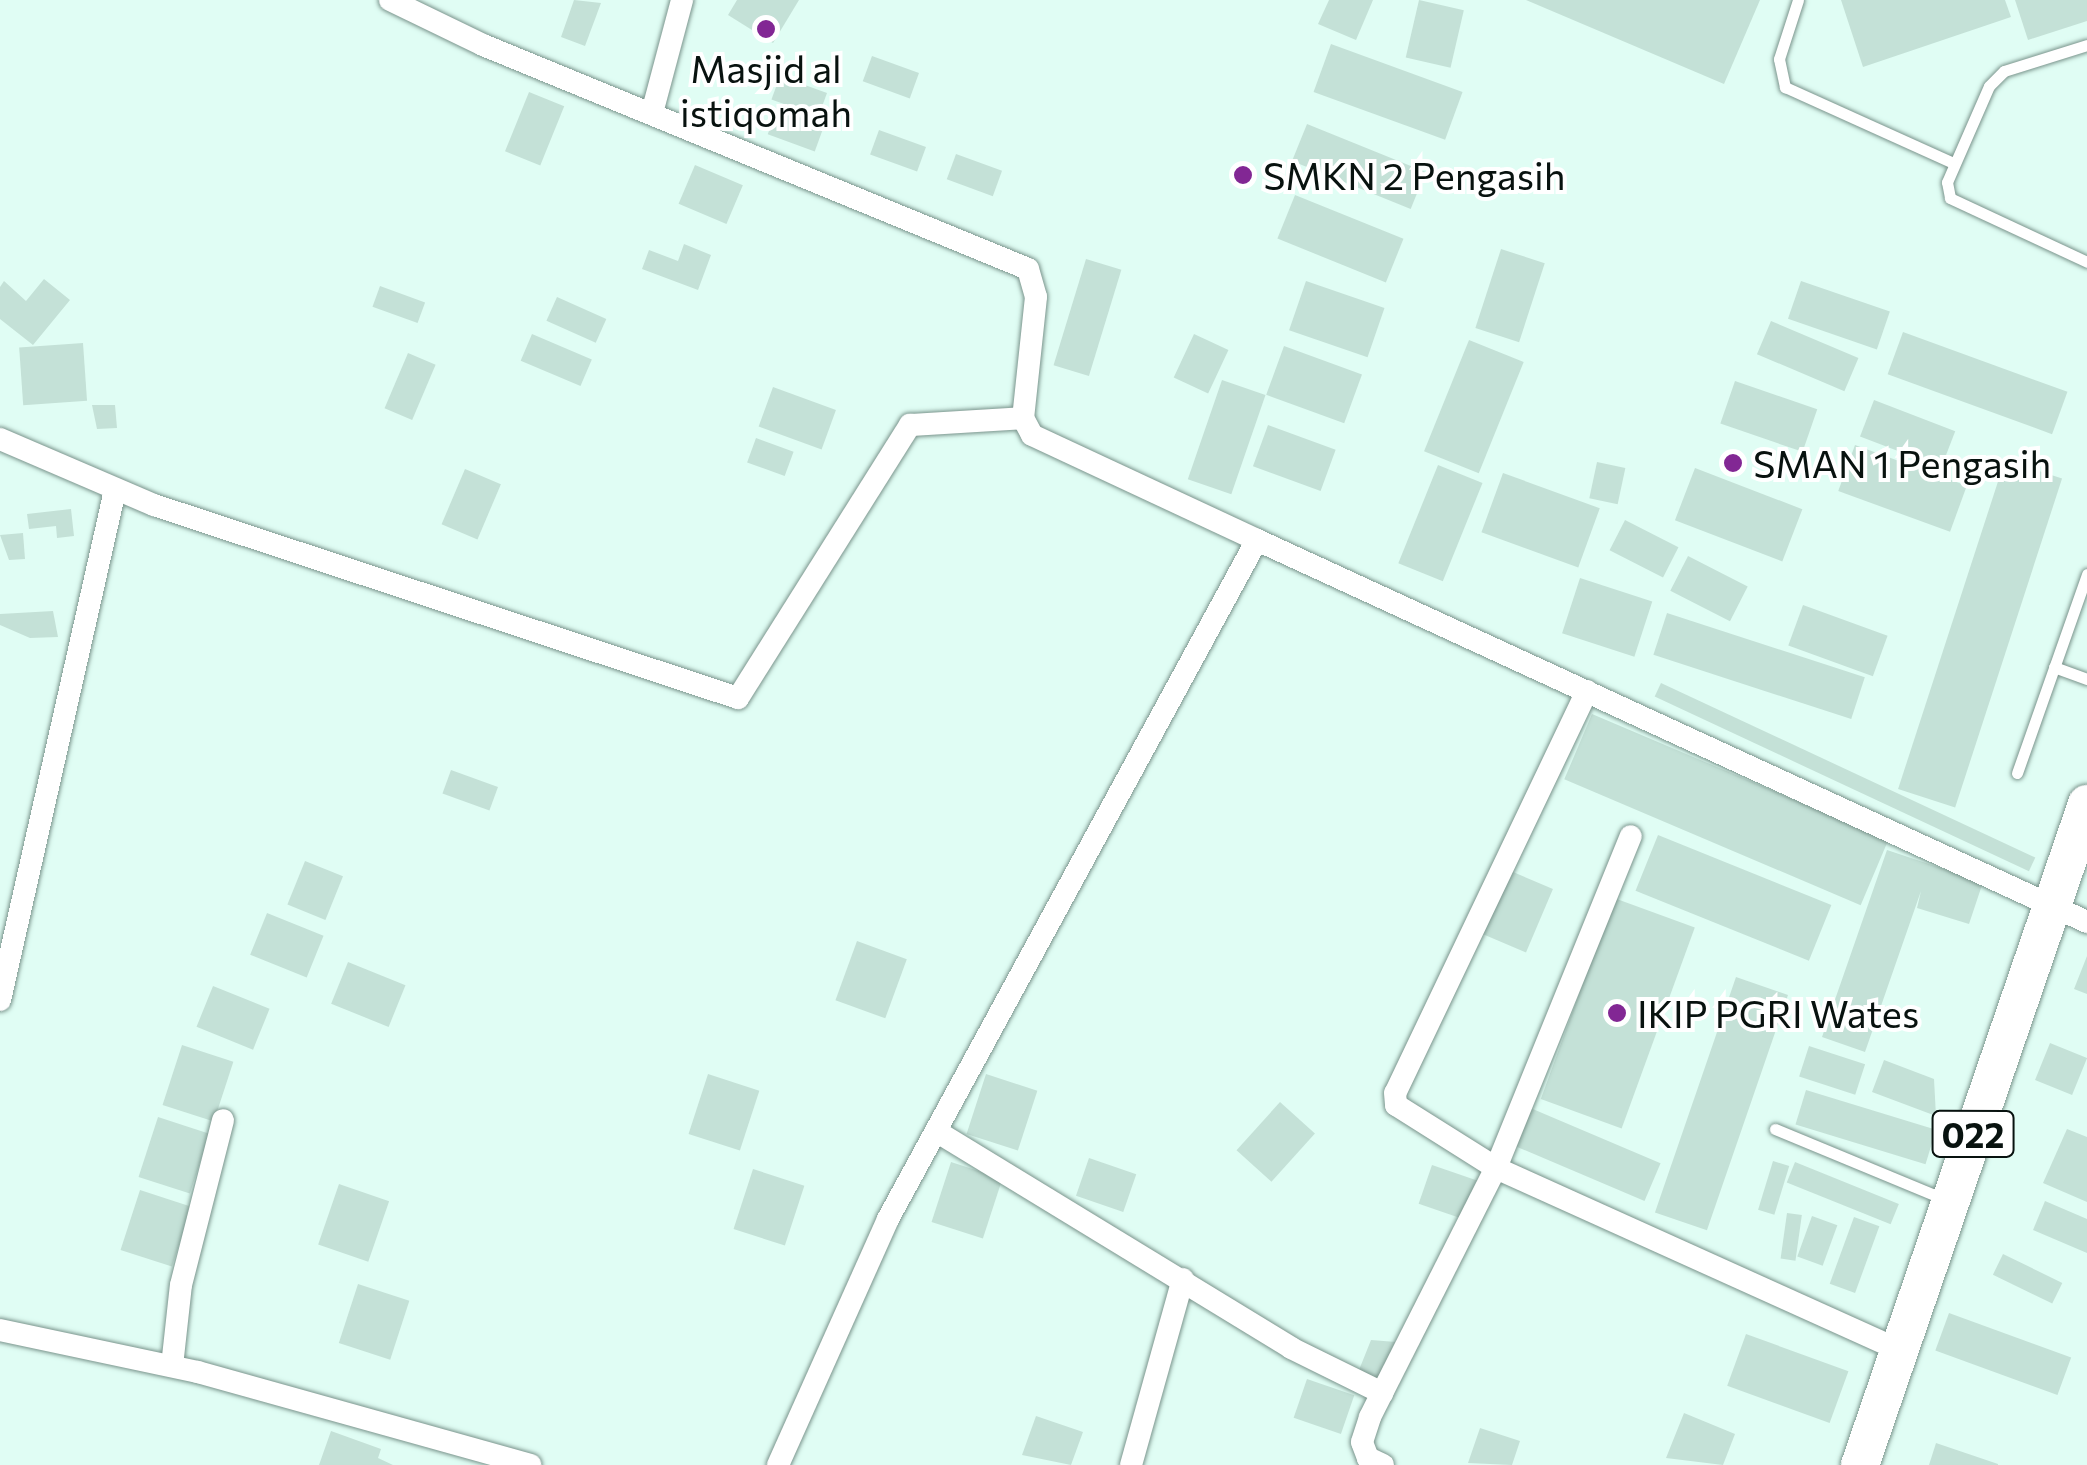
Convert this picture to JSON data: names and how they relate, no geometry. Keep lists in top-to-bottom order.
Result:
{
  "streets": {
    "main road": ["022"]
  },
  "places": [
    "Masjid al istiqomah",
    "SMKN 2 Pengasih",
    "SMAN 1 Pengasih",
    "IKIP PGRI Wates"
  ]
}
